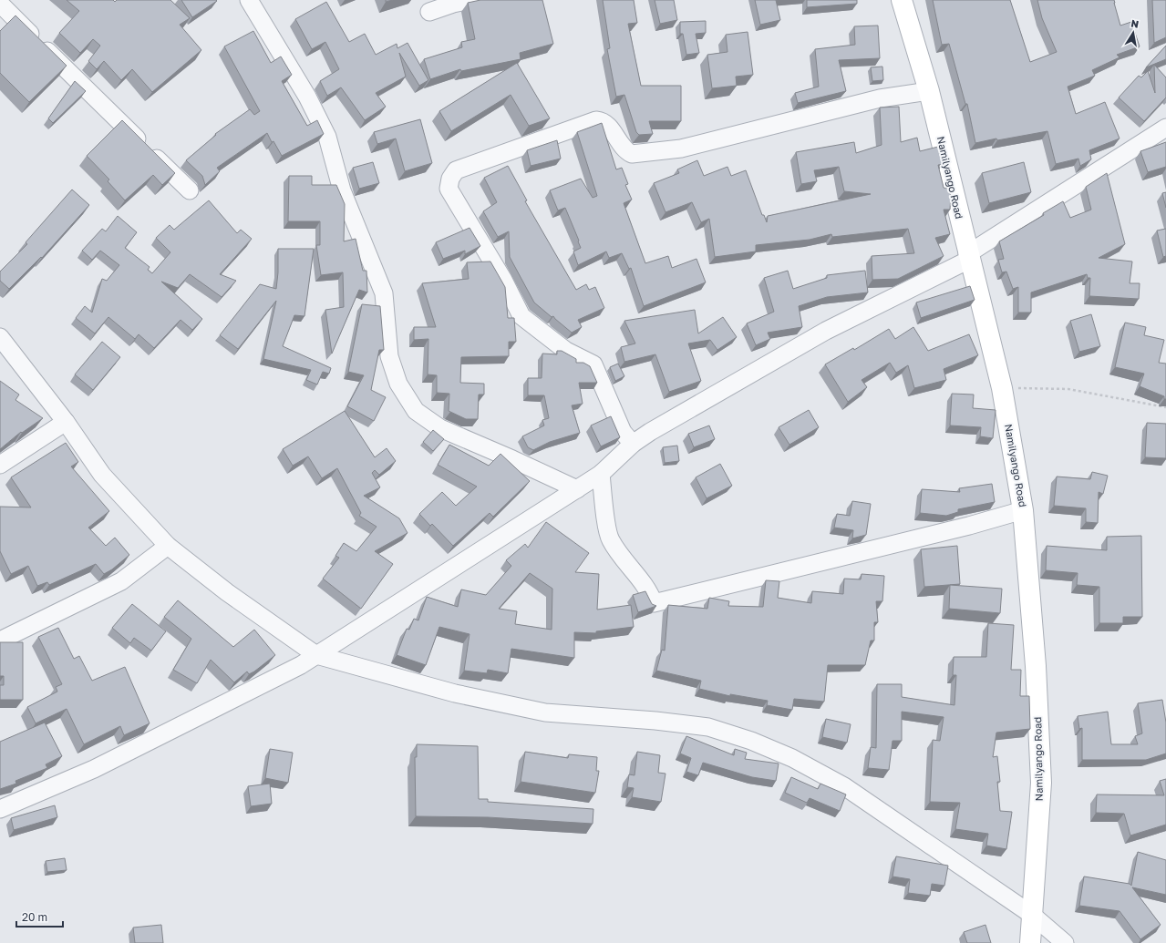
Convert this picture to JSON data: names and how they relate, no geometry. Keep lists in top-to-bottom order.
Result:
{
  "streets": {
    "main road": ["Namilyango Road"]
  },
  "scale_bar": "20 m",
  "north": "top"
}
